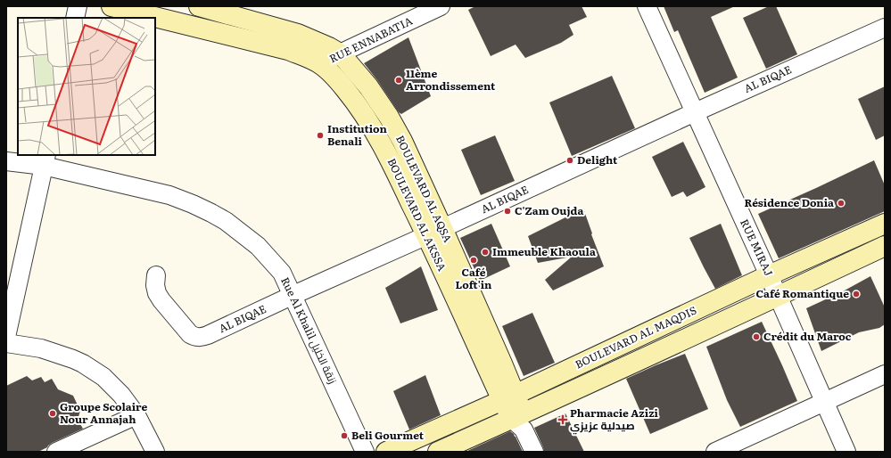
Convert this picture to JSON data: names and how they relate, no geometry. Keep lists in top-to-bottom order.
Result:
{
  "streets": {
    "street": [
      "RUE ENNABATIA",
      "AL BIQAE",
      "BOULEVARD AL AQSA",
      "BOULEVARD AL AKSSA",
      "RUE MIRAJ",
      "Rue Al Khalil زنقة الخليل",
      "BOULEVARD AL MAQDIS"
    ]
  },
  "crossings": [
    ["RUE ENNABATIA", "BOULEVARD AL AQSA"],
    ["RUE ENNABATIA", "BOULEVARD AL AKSSA"],
    ["AL BIQAE", "BOULEVARD AL AQSA"],
    ["AL BIQAE", "BOULEVARD AL AKSSA"],
    ["AL BIQAE", "RUE MIRAJ"],
    ["AL BIQAE", "Rue Al Khalil زنقة الخليل"],
    ["BOULEVARD AL AQSA", "BOULEVARD AL AKSSA"],
    ["BOULEVARD AL AQSA", "BOULEVARD AL MAQDIS"],
    ["RUE MIRAJ", "BOULEVARD AL MAQDIS"]
  ],
  "places": {
    "other": [
      "11ème Arrondissement",
      "Institution Benali",
      "Delight",
      "Résidence Donia",
      "C'Zam Oujda",
      "Immeuble Khaoula",
      "Café Loft'in",
      "Café Romantique",
      "Crédit du Maroc",
      "Groupe Scolaire Nour Annajah",
      "Beli Gourmet"
    ],
    "health": ["Pharmacie Azizi صيدلية عزيزي"]
  }
}
